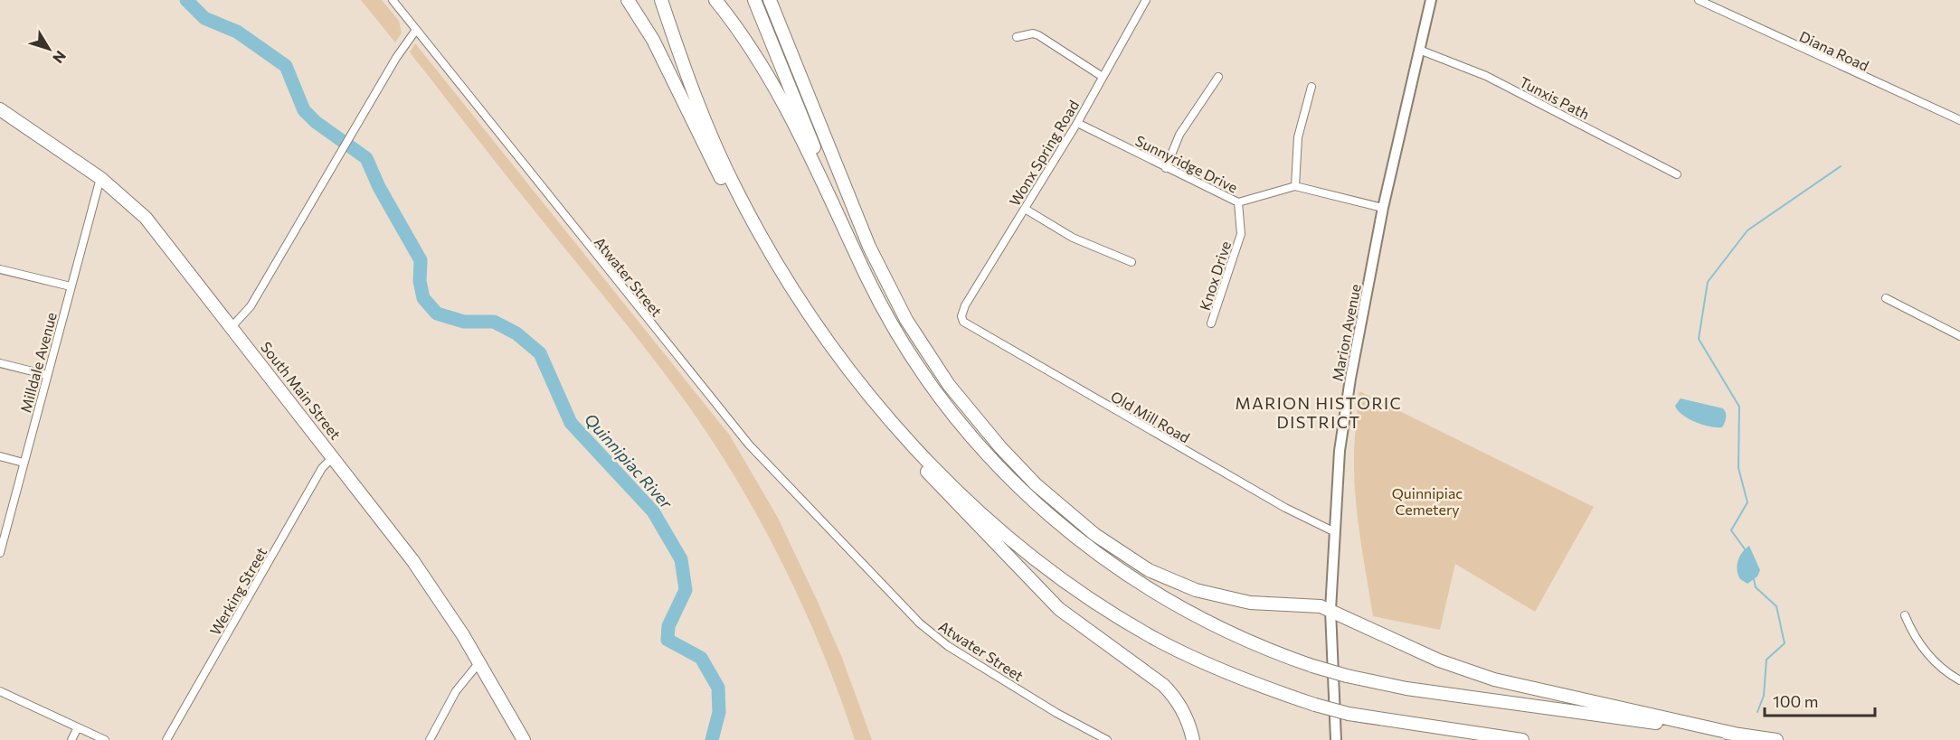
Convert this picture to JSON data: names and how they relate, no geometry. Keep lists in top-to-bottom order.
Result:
{
  "streets": {
    "highway": ["South Main Street"],
    "main road": ["Marion Avenue"],
    "street": [
      "Diana Road",
      "Tunxis Path",
      "Wonx Spring Road",
      "Sunnyridge Drive",
      "Knox Drive",
      "Atwater Street",
      "Milldale Avenue",
      "Old Mill Road",
      "Werking Street"
    ]
  },
  "crossings": [
    ["Tunxis Path", "Marion Avenue"],
    ["Wonx Spring Road", "Sunnyridge Drive"],
    ["Wonx Spring Road", "Old Mill Road"],
    ["Sunnyridge Drive", "Knox Drive"],
    ["Sunnyridge Drive", "Marion Avenue"],
    ["Marion Avenue", "Old Mill Road"],
    ["Milldale Avenue", "South Main Street"],
    ["South Main Street", "Werking Street"]
  ],
  "districts": ["MARION HISTORIC DISTRICT"],
  "water": ["Quinnipiac River"],
  "parks": ["Quinnipiac Cemetery"],
  "scale_bar": "100 m",
  "north": "bottom right"
}
